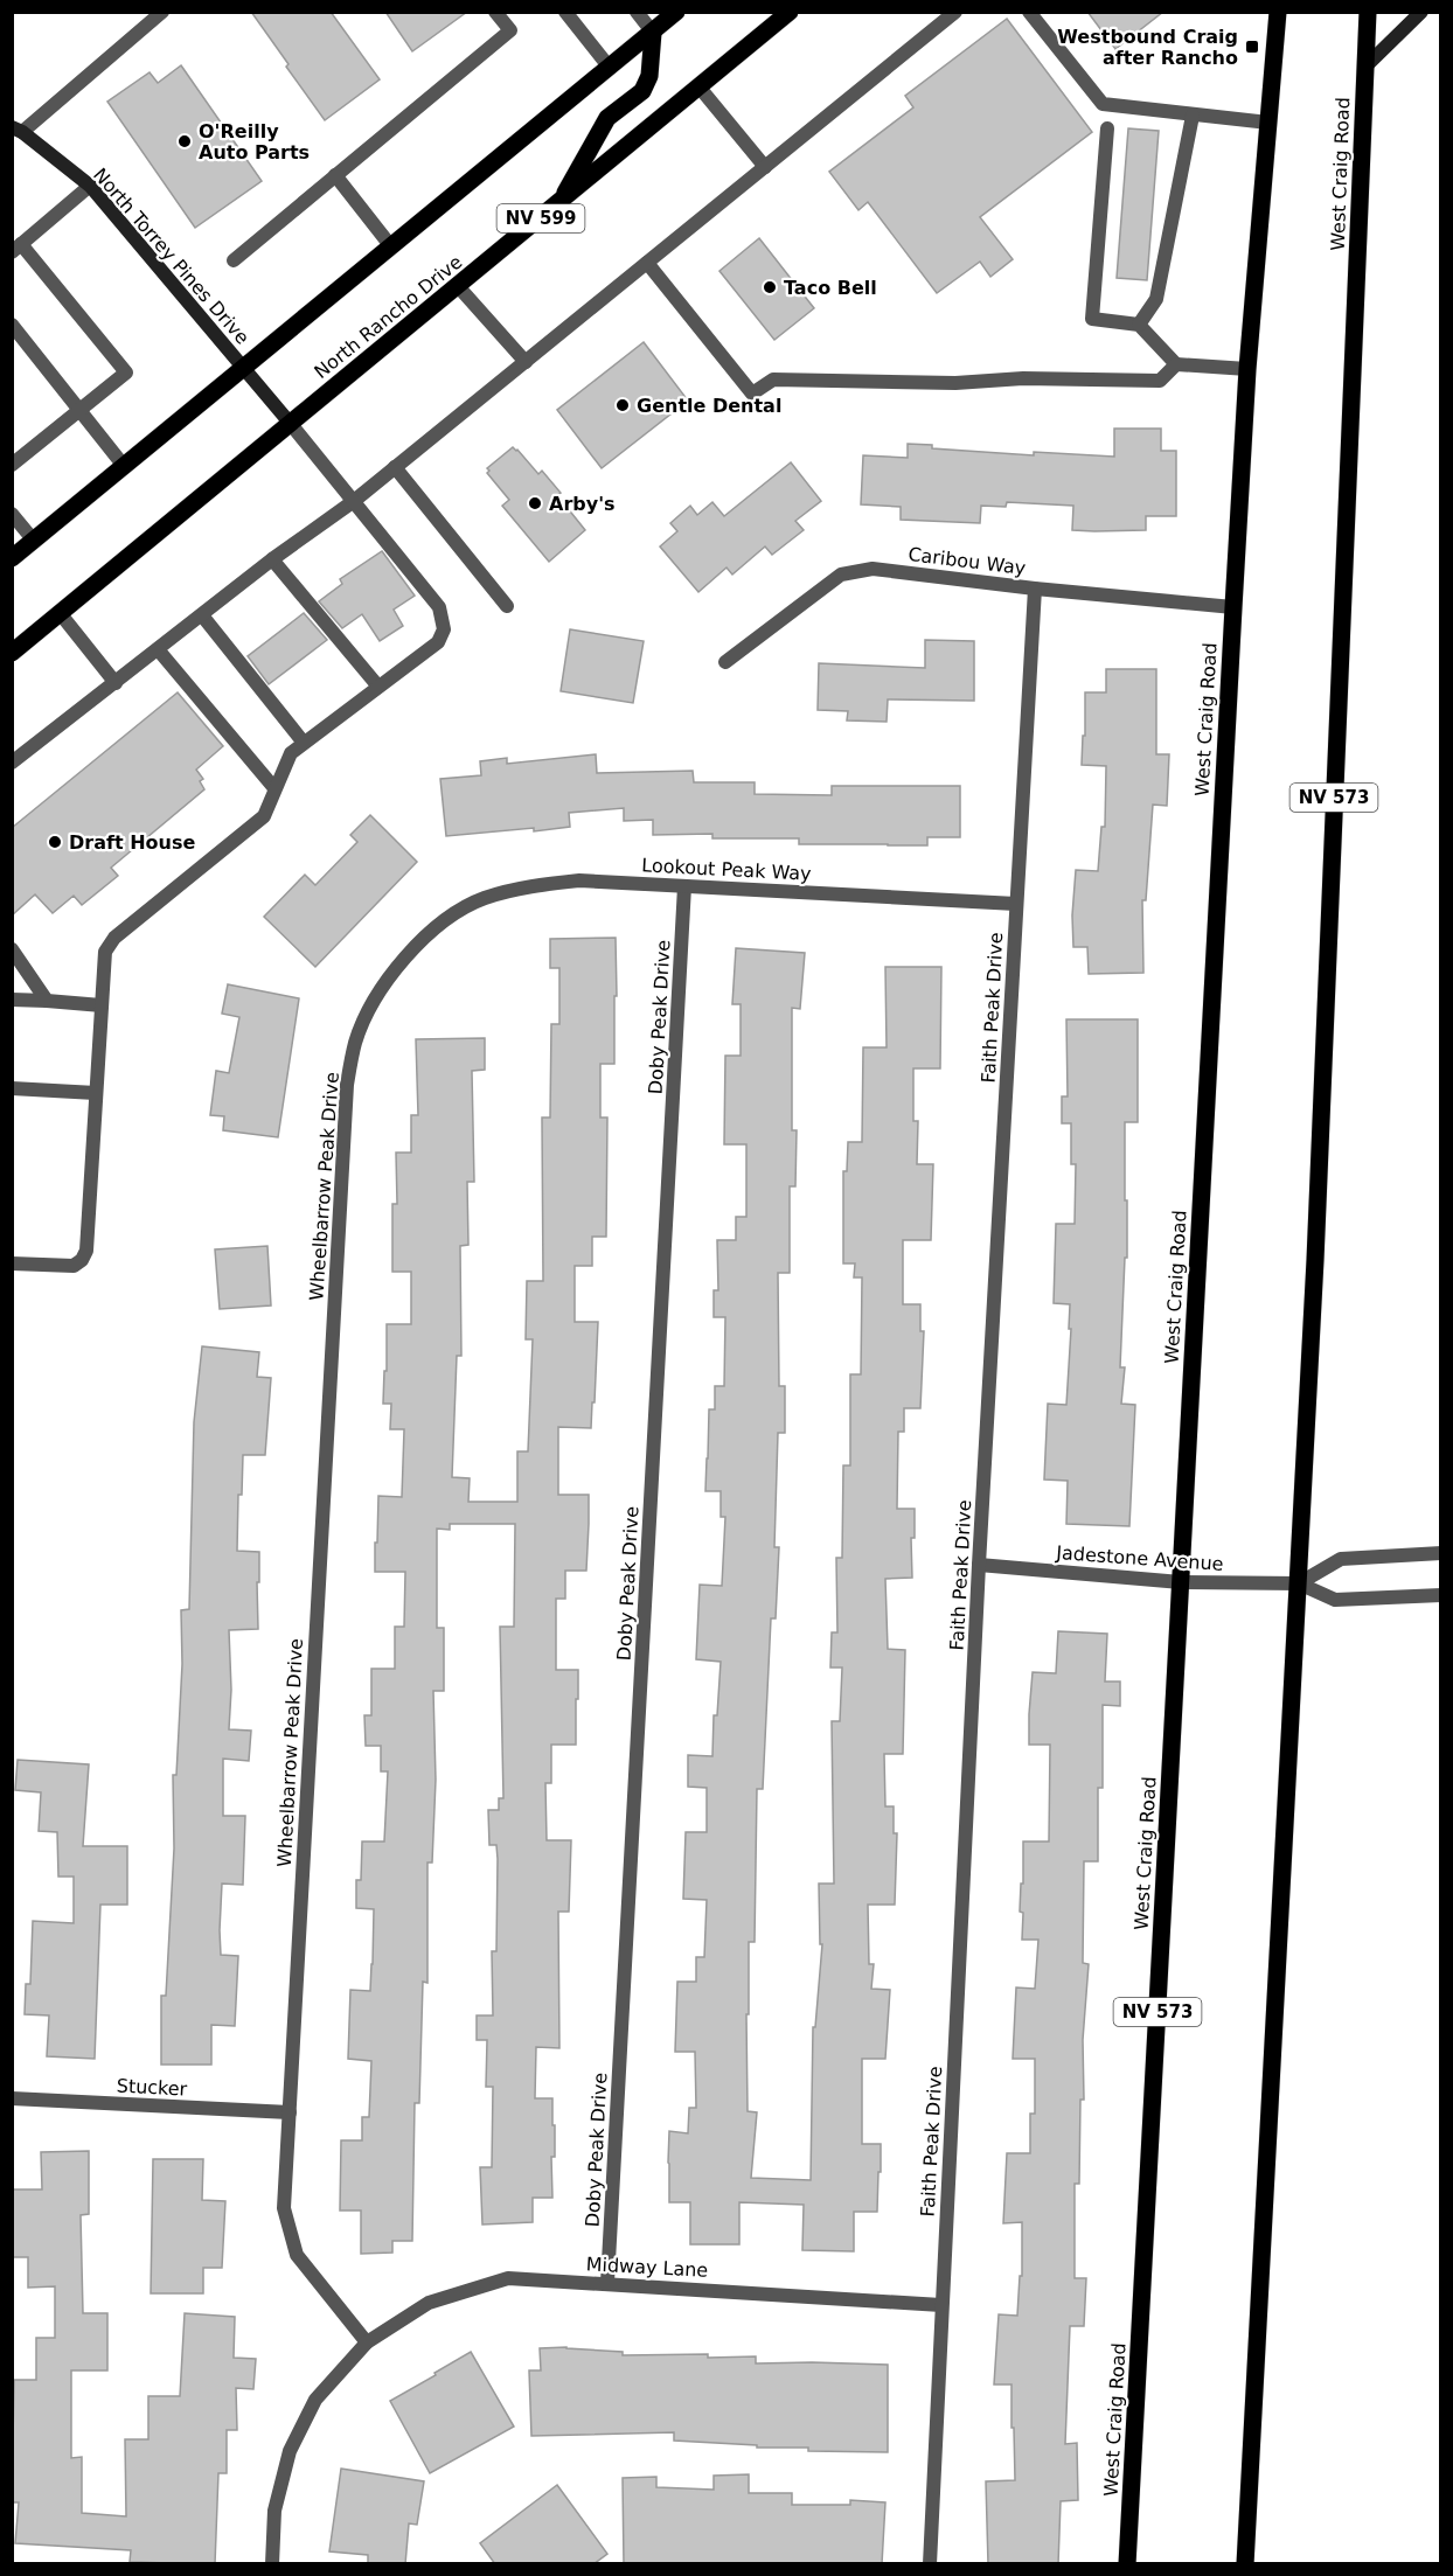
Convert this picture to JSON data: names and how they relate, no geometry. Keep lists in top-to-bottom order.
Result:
{
  "streets": {
    "main road": [
      "West Craig Road",
      "NV 599",
      "North Rancho Drive",
      "NV 573"
    ],
    "street": [
      "North Torrey Pines Drive",
      "Caribou Way",
      "Lookout Peak Way",
      "Faith Peak Drive",
      "Doby Peak Drive",
      "Wheelbarrow Peak Drive",
      "Jadestone Avenue",
      "Stucker",
      "Midway Lane"
    ]
  },
  "crossings": [
    ["West Craig Road", "Caribou Way"],
    ["West Craig Road", "Jadestone Avenue"],
    ["North Torrey Pines Drive", "North Rancho Drive"],
    ["Caribou Way", "Faith Peak Drive"],
    ["Lookout Peak Way", "Faith Peak Drive"],
    ["Lookout Peak Way", "Doby Peak Drive"],
    ["Lookout Peak Way", "Wheelbarrow Peak Drive"],
    ["Faith Peak Drive", "Jadestone Avenue"],
    ["Faith Peak Drive", "Midway Lane"],
    ["Doby Peak Drive", "Midway Lane"],
    ["Wheelbarrow Peak Drive", "Stucker"],
    ["Wheelbarrow Peak Drive", "Midway Lane"]
  ],
  "places": {
    "transit": ["Westbound Craig after Rancho"],
    "other": [
      "O'Reilly Auto Parts",
      "Taco Bell",
      "Gentle Dental",
      "Arby's",
      "Draft House"
    ]
  }
}
